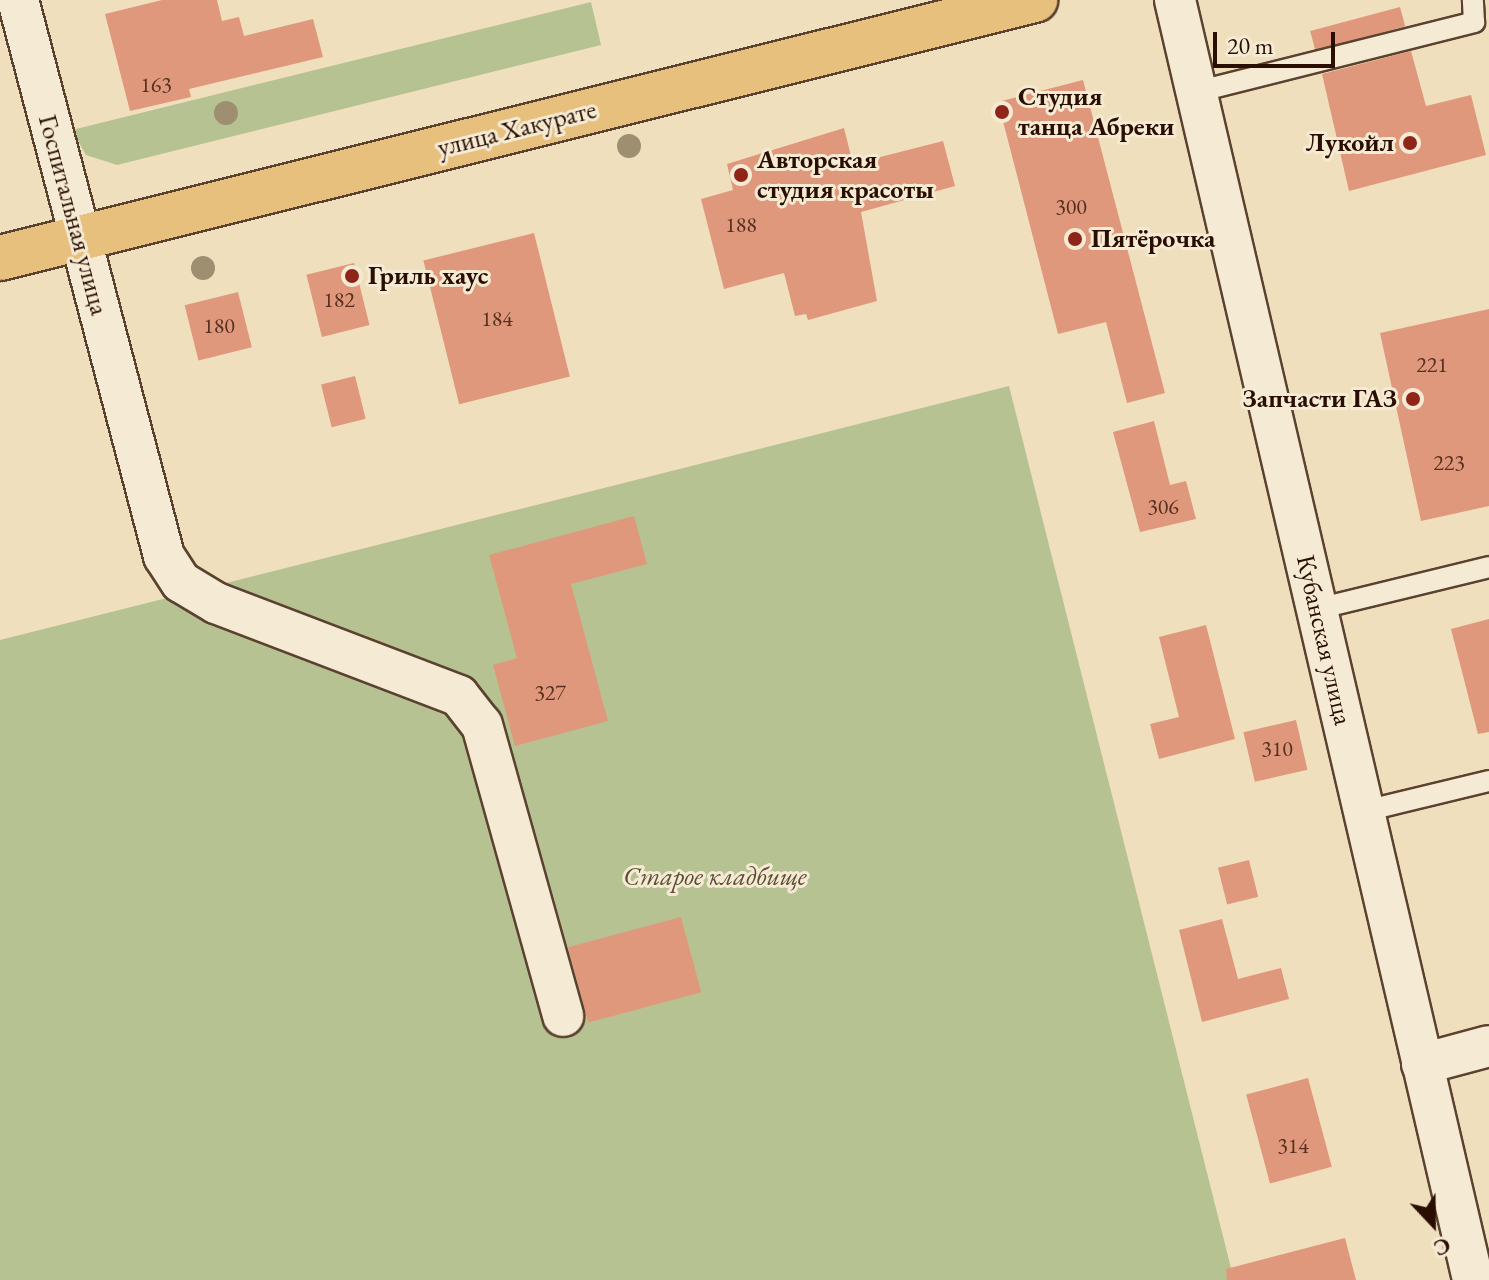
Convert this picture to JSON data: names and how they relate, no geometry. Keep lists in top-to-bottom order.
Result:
{
  "streets": {
    "main road": ["улица Хакурате"],
    "street": ["Госпитальная улица", "Кубанская улица"]
  },
  "crossings": [
    ["улица Хакурате", "Госпитальная улица"]
  ],
  "parks": ["Старое кладбище"],
  "places": [
    "Студия танца Абреки",
    "Лукойл",
    "Авторская студия красоты",
    "Пятёрочка",
    "Гриль хаус",
    "Запчасти ГАЗ"
  ],
  "house_numbers": [
    "163",
    "300",
    "188",
    "182",
    "184",
    "180",
    "221",
    "223",
    "306",
    "327",
    "310",
    "314"
  ],
  "scale_bar": "20 m",
  "north": "bottom"
}
